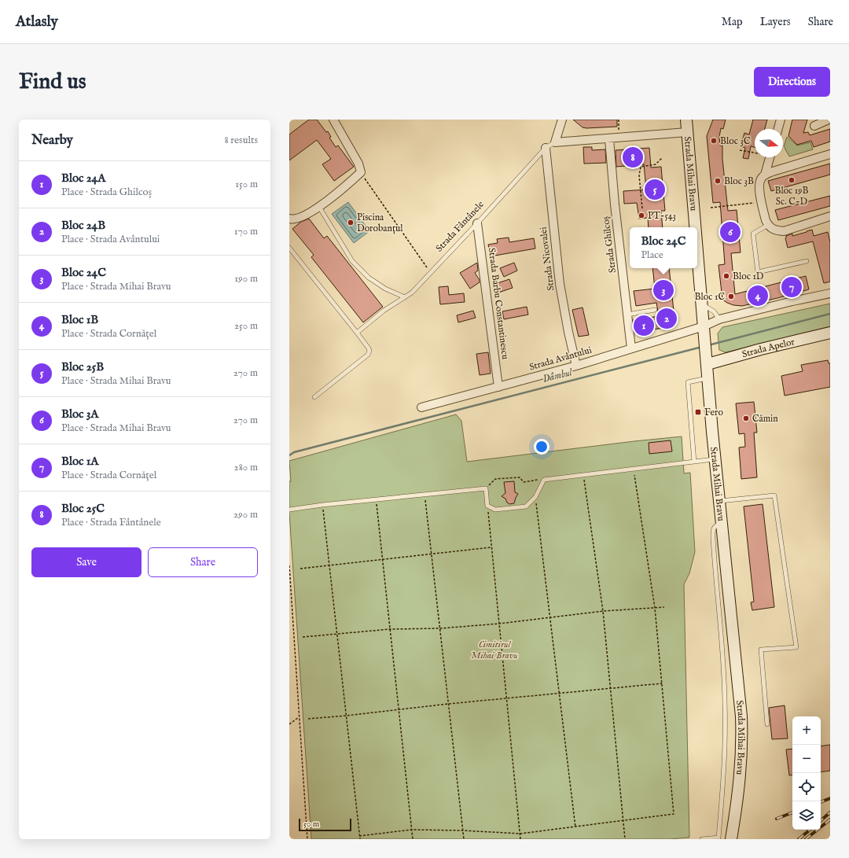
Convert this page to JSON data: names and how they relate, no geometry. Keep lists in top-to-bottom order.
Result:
{
  "streets": {
    "main road": ["Strada Mihai Bravu", "Strada Apelor"],
    "street": [
      "Strada Fântânele",
      "Strada Ghilcoș",
      "Strada Nicovalei",
      "Strada Barbu Constantinescu",
      "Strada Avântului"
    ]
  },
  "crossings": [
    ["Strada Mihai Bravu", "Strada Fântânele"],
    ["Strada Mihai Bravu", "Strada Apelor"],
    ["Strada Mihai Bravu", "Strada Avântului"],
    ["Strada Fântânele", "Strada Ghilcoș"],
    ["Strada Fântânele", "Strada Nicovalei"],
    ["Strada Fântânele", "Strada Barbu Constantinescu"],
    ["Strada Ghilcoș", "Strada Avântului"],
    ["Strada Nicovalei", "Strada Avântului"],
    ["Strada Barbu Constantinescu", "Strada Avântului"]
  ],
  "water": ["Dâmbul"],
  "parks": ["Cimitirul Mihai Bravu"],
  "places": {
    "other": [
      "Bloc 3C",
      "Bloc 19B Sc. C-D",
      "Bloc 3B",
      "PT-543",
      "Piscina Dorobanțul",
      "Bloc 1D",
      "Bloc 1C",
      "Cămin"
    ],
    "transit": ["Fero"]
  },
  "scale_bar": "50 m",
  "north": "right",
  "page": {
    "header": "Atlasly",
    "nav": ["Map", "Layers", "Share"],
    "buttons": [
      "Directions",
      ["Save", "Share"]
    ],
    "title": "Find us",
    "heading": ["Nearby", "8 results"],
    "pins": [
      "8",
      "5",
      "6",
      "7",
      "3",
      "4",
      "2",
      "1"
    ],
    "list": [
      {
        "mark": "1",
        "name": "Bloc 24A",
        "note": "Place · Strada Ghilcoș",
        "value": "150 m"
      },
      {
        "mark": "2",
        "name": "Bloc 24B",
        "note": "Place · Strada Avântului",
        "value": "170 m"
      },
      {
        "mark": "3",
        "name": "Bloc 24C",
        "note": "Place · Strada Mihai Bravu",
        "value": "190 m"
      },
      {
        "mark": "4",
        "name": "Bloc 1B",
        "note": "Place · Strada Cornățel",
        "value": "250 m"
      },
      {
        "mark": "5",
        "name": "Bloc 25B",
        "note": "Place · Strada Mihai Bravu",
        "value": "270 m"
      },
      {
        "mark": "6",
        "name": "Bloc 3A",
        "note": "Place · Strada Mihai Bravu",
        "value": "270 m"
      },
      {
        "mark": "7",
        "name": "Bloc 1A",
        "note": "Place · Strada Cornățel",
        "value": "280 m"
      },
      {
        "mark": "8",
        "name": "Bloc 25C",
        "note": "Place · Strada Fântânele",
        "value": "290 m"
      }
    ],
    "popup": ["Bloc 24C", "Place"],
    "map_buttons": ["+", "−"],
    "scale": "50 m"
  }
}
